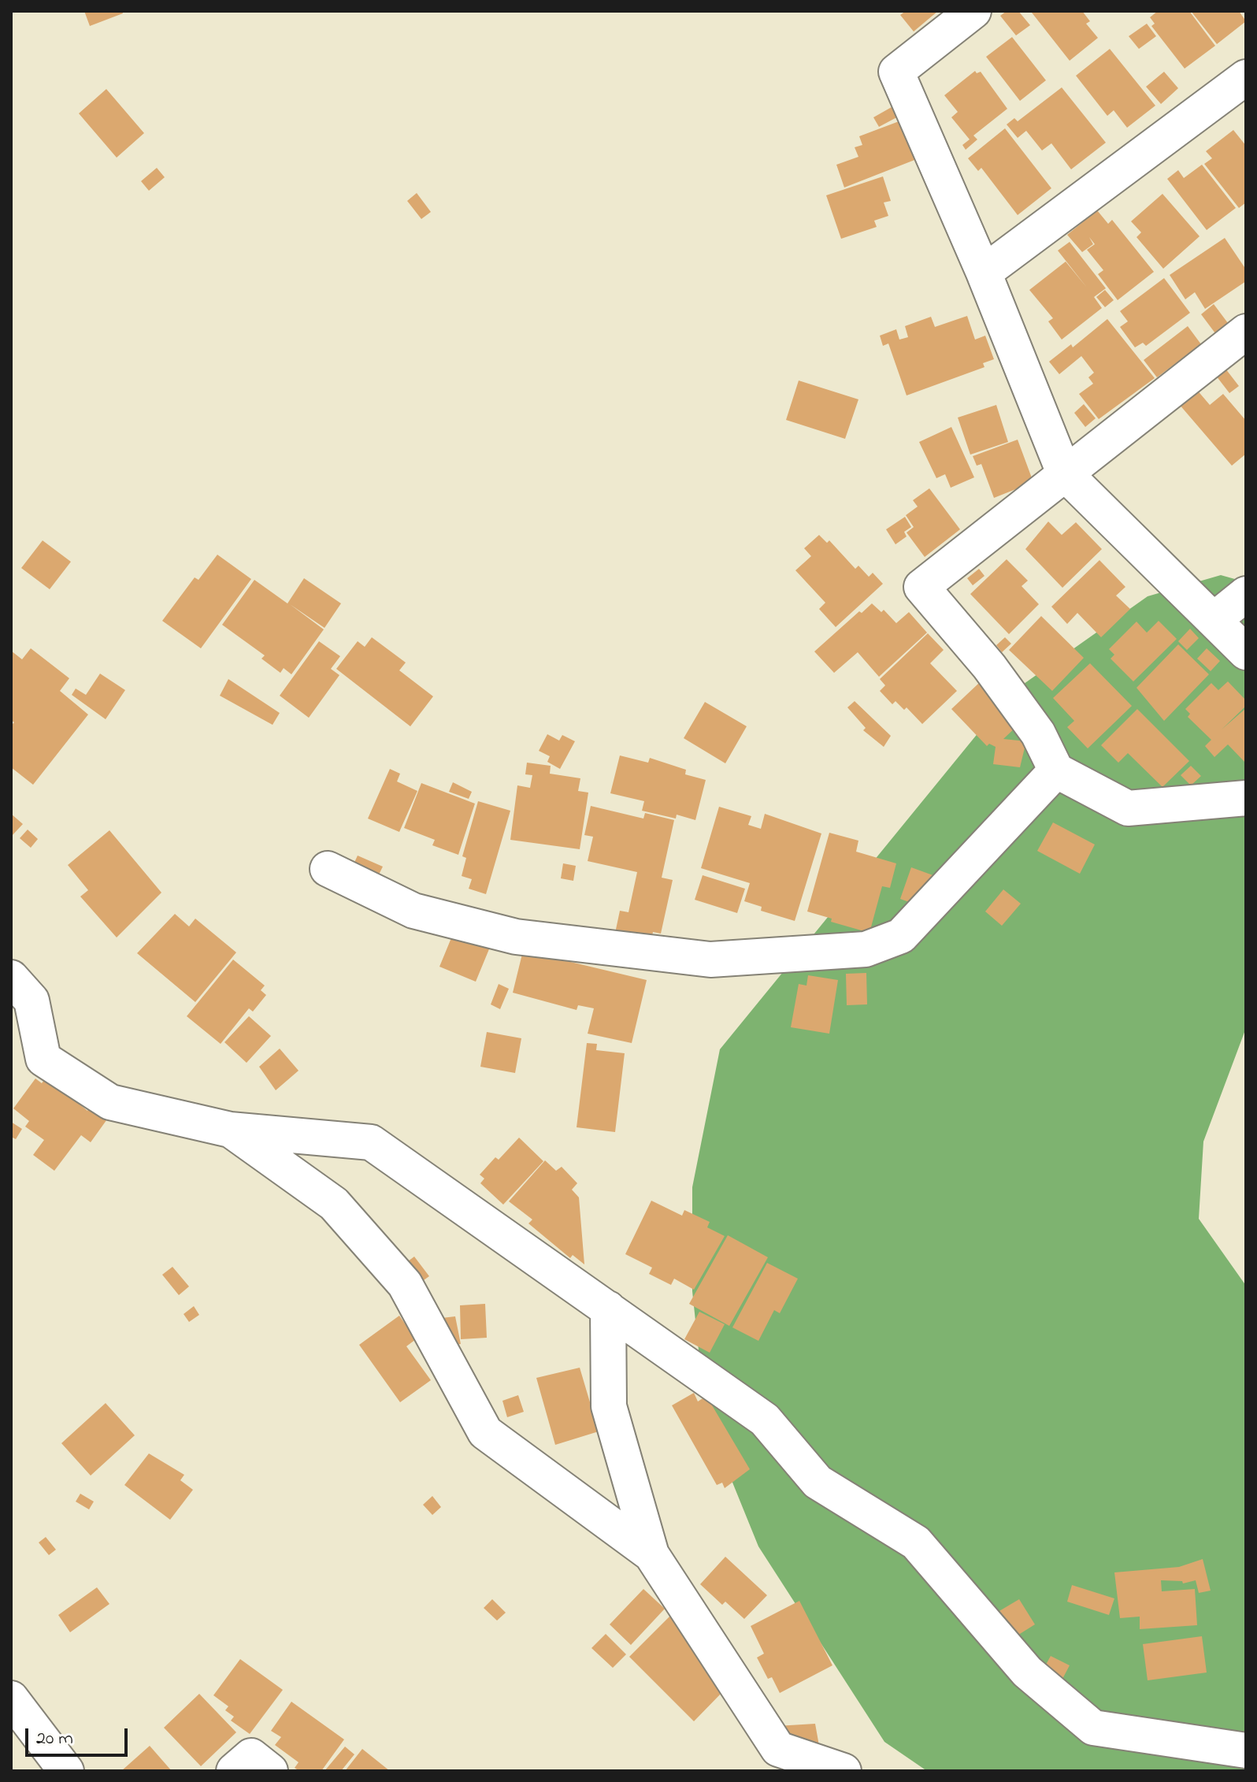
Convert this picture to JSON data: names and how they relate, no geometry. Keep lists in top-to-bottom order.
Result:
{
  "scale_bar": "20 m"
}
